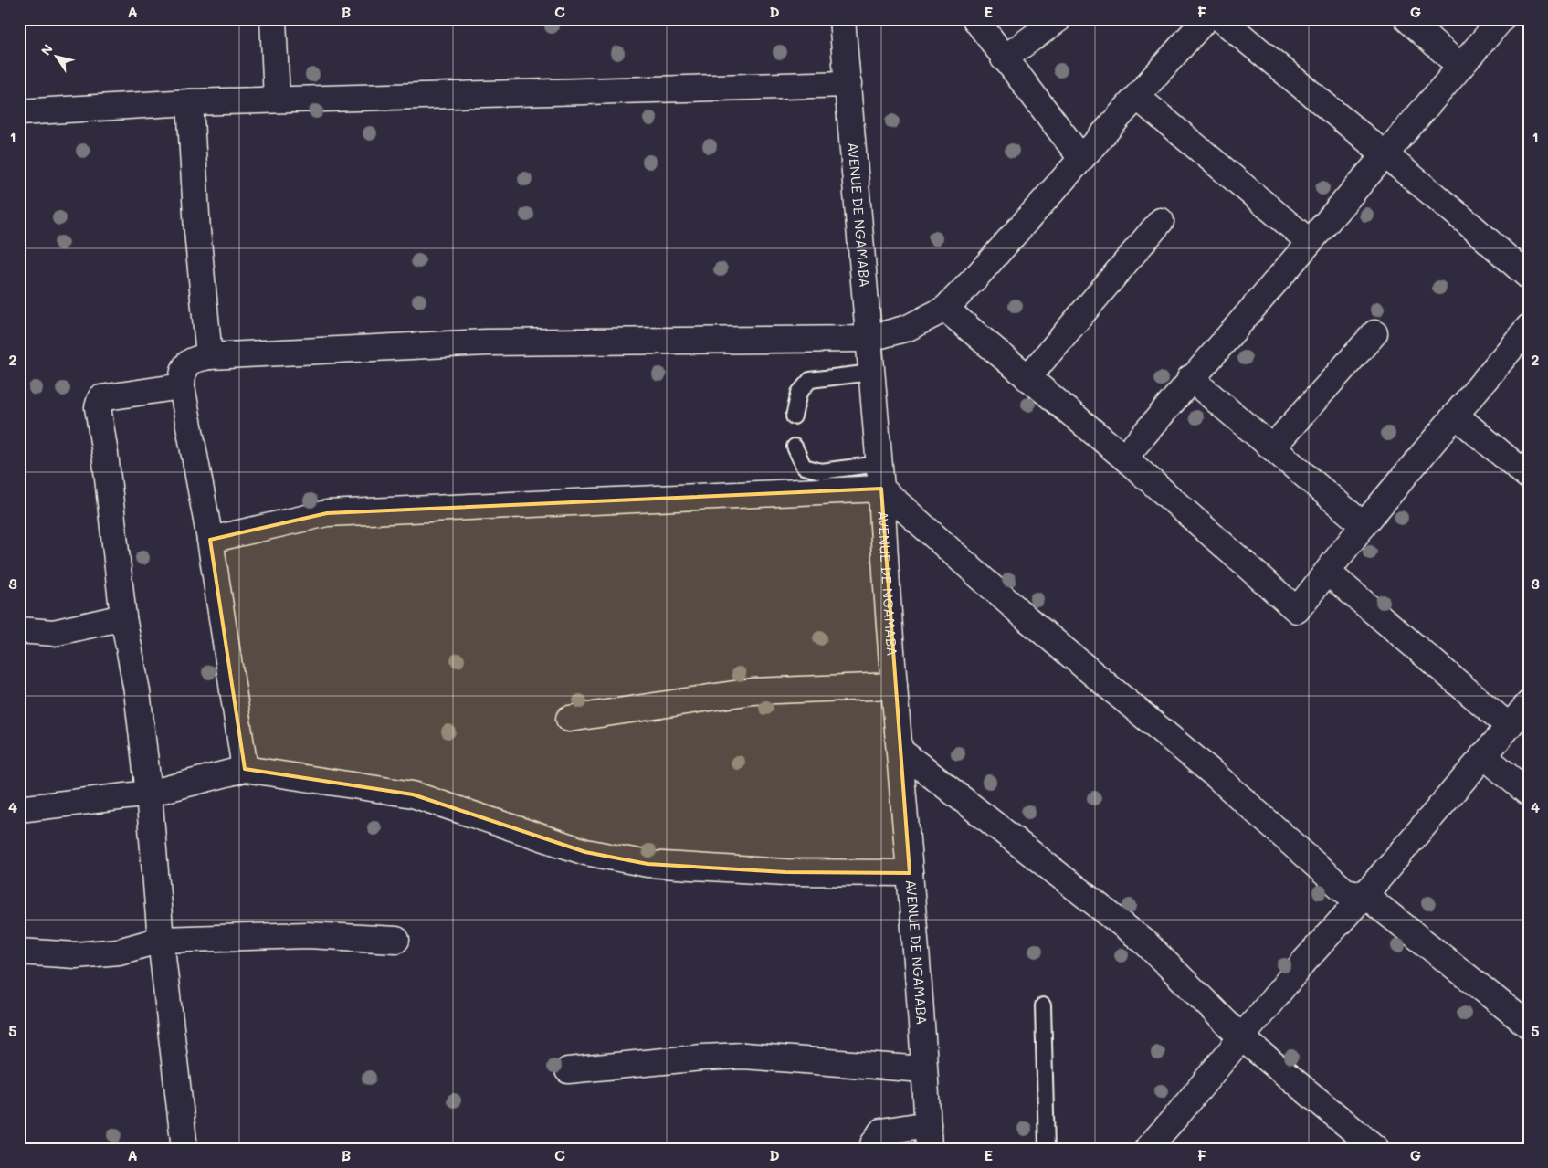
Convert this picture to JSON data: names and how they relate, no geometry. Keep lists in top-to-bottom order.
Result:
{
  "streets": {
    "street": ["AVENUE DE NGAMABA"]
  },
  "north": "top left",
  "grid": {
    "columns": [
      "A",
      "B",
      "C",
      "D",
      "E",
      "F",
      "G"
    ],
    "rows": [
      "1",
      "2",
      "3",
      "4",
      "5"
    ]
  }
}
